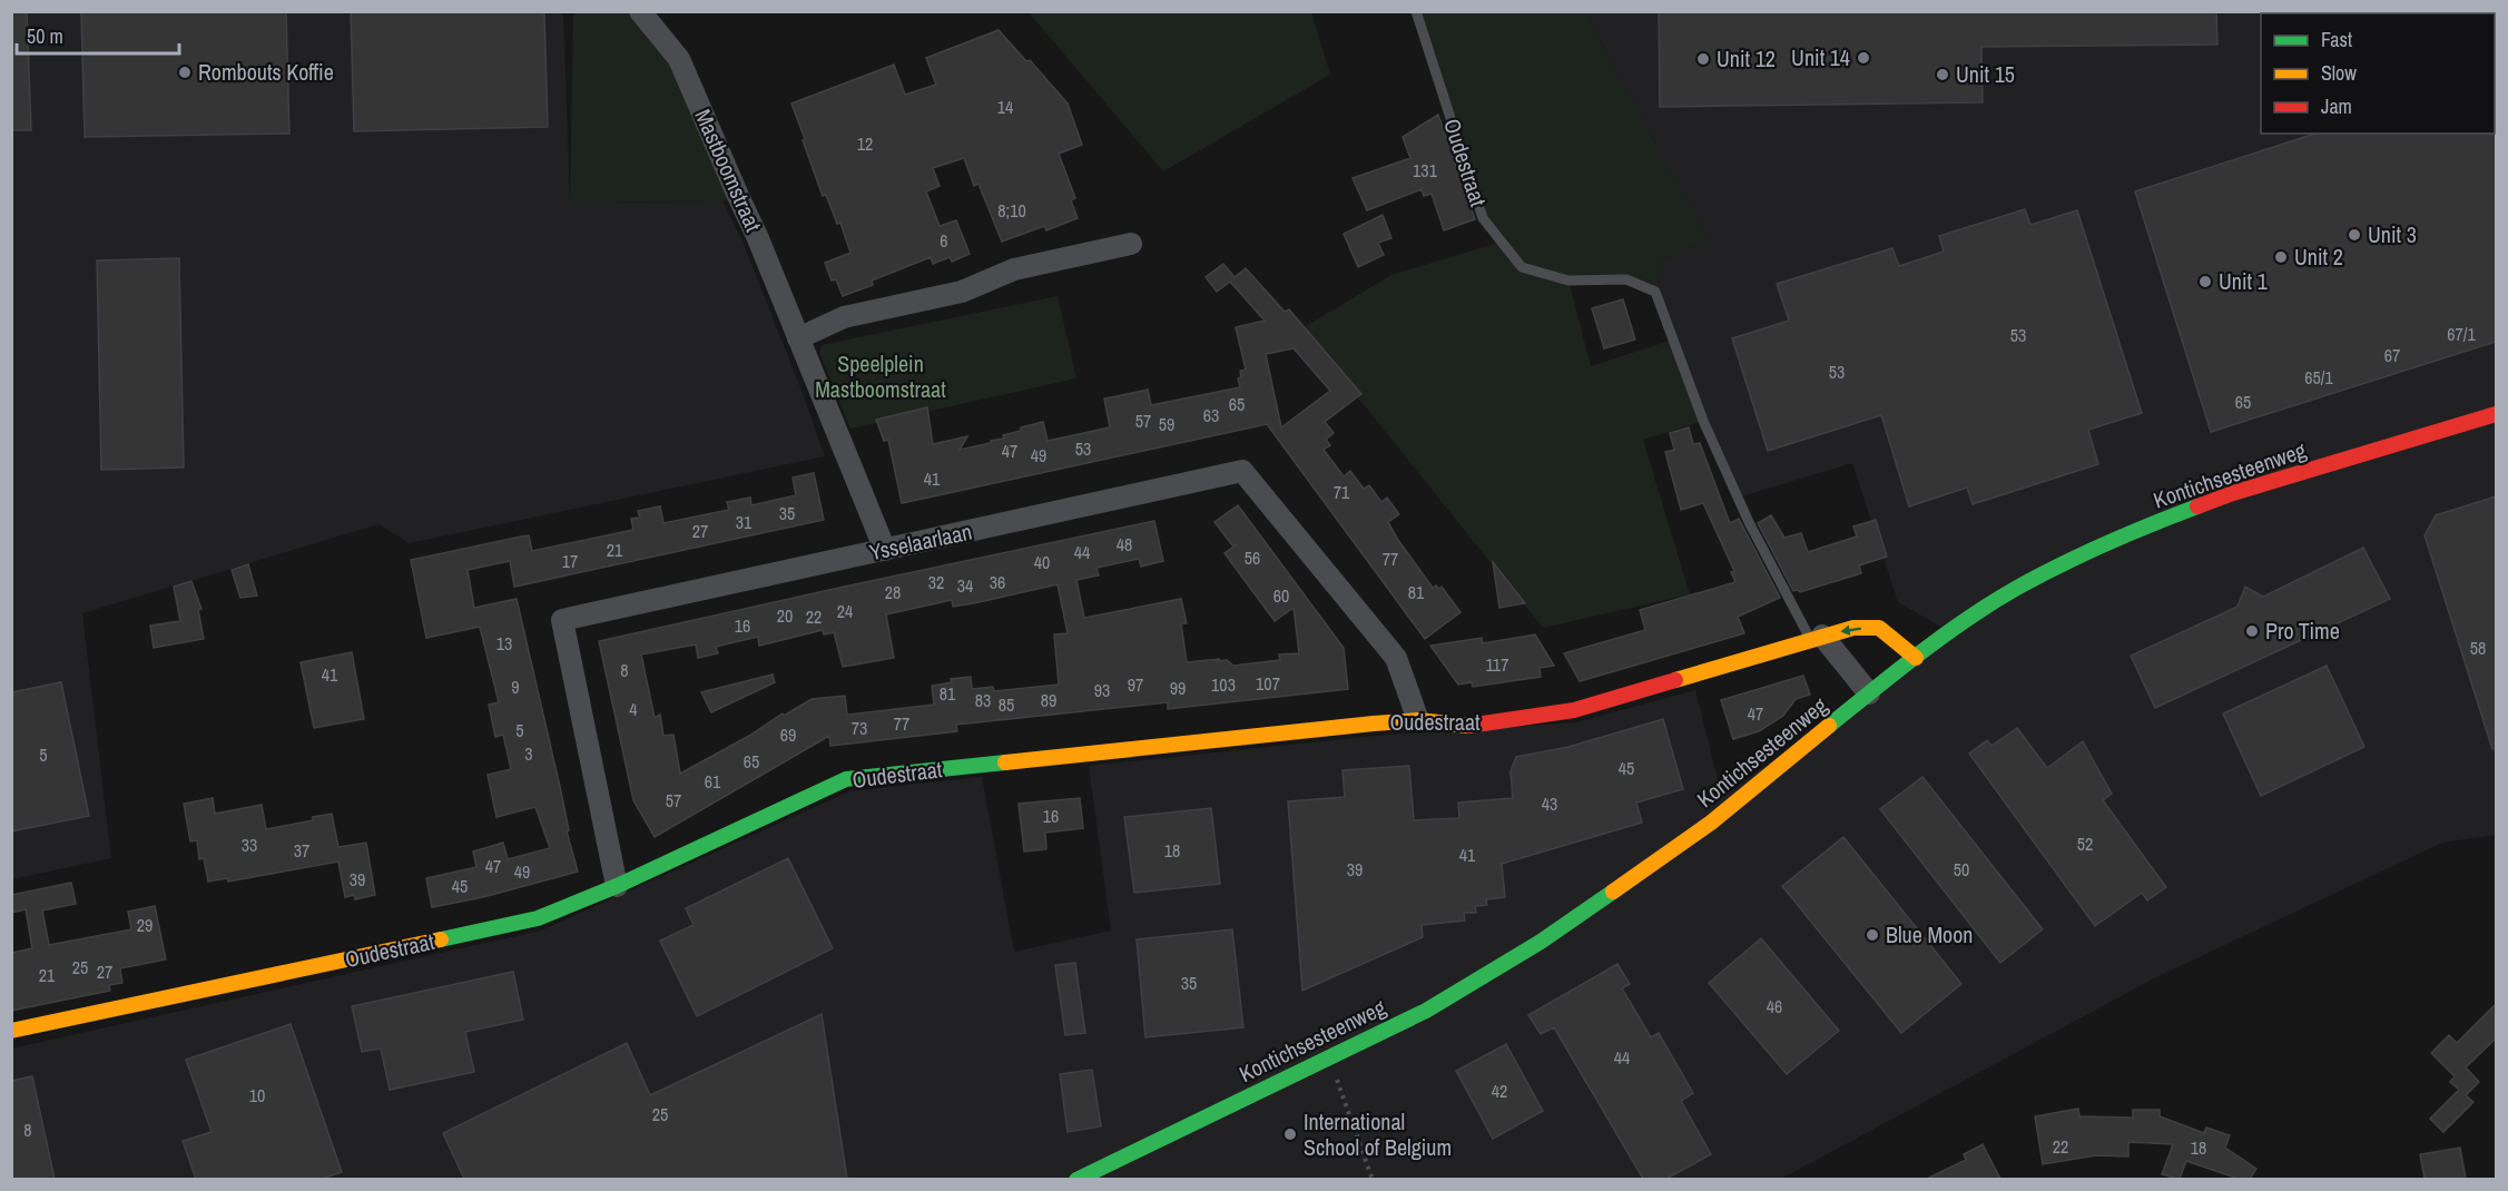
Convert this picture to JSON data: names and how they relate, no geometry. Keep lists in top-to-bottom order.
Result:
{
  "streets": {
    "street": [
      "Oudestraat",
      "Mastboomstraat",
      "Kontichsesteenweg",
      "Ysselaarlaan"
    ]
  },
  "crossings": [
    ["Oudestraat", "Kontichsesteenweg"],
    ["Oudestraat", "Ysselaarlaan"],
    ["Mastboomstraat", "Ysselaarlaan"]
  ],
  "parks": ["Speelplein Mastboomstraat"],
  "places": [
    "Unit 14",
    "Unit 12",
    "Rombouts Koffie",
    "Unit 15",
    "Unit 3",
    "Unit 2",
    "Unit 1",
    "Pro Time",
    "Blue Moon",
    "International School of Belgium"
  ],
  "house_numbers": [
    "14",
    "12",
    "131",
    "8;10",
    "6",
    "67/1",
    "53",
    "67",
    "53",
    "65/1",
    "65",
    "65",
    "63",
    "57",
    "59",
    "53",
    "47",
    "49",
    "41",
    "71",
    "35",
    "31",
    "27",
    "48",
    "21",
    "44",
    "56",
    "77",
    "17",
    "40",
    "32",
    "36",
    "34",
    "28",
    "81",
    "60",
    "24",
    "20",
    "22",
    "16",
    "13",
    "58",
    "117",
    "8",
    "41",
    "107",
    "97",
    "103",
    "9",
    "99",
    "93",
    "81",
    "83",
    "89",
    "85",
    "4",
    "47",
    "77",
    "73",
    "5",
    "69",
    "3",
    "5",
    "65",
    "45",
    "61",
    "57",
    "43",
    "16",
    "52",
    "33",
    "37",
    "18",
    "41",
    "47",
    "39",
    "50",
    "49",
    "39",
    "45",
    "29",
    "25",
    "27",
    "21",
    "35",
    "46",
    "44",
    "42",
    "10",
    "25",
    "8",
    "22",
    "18"
  ],
  "legend": ["Fast", "Slow", "Jam"],
  "scale_bar": "50 m"
}
